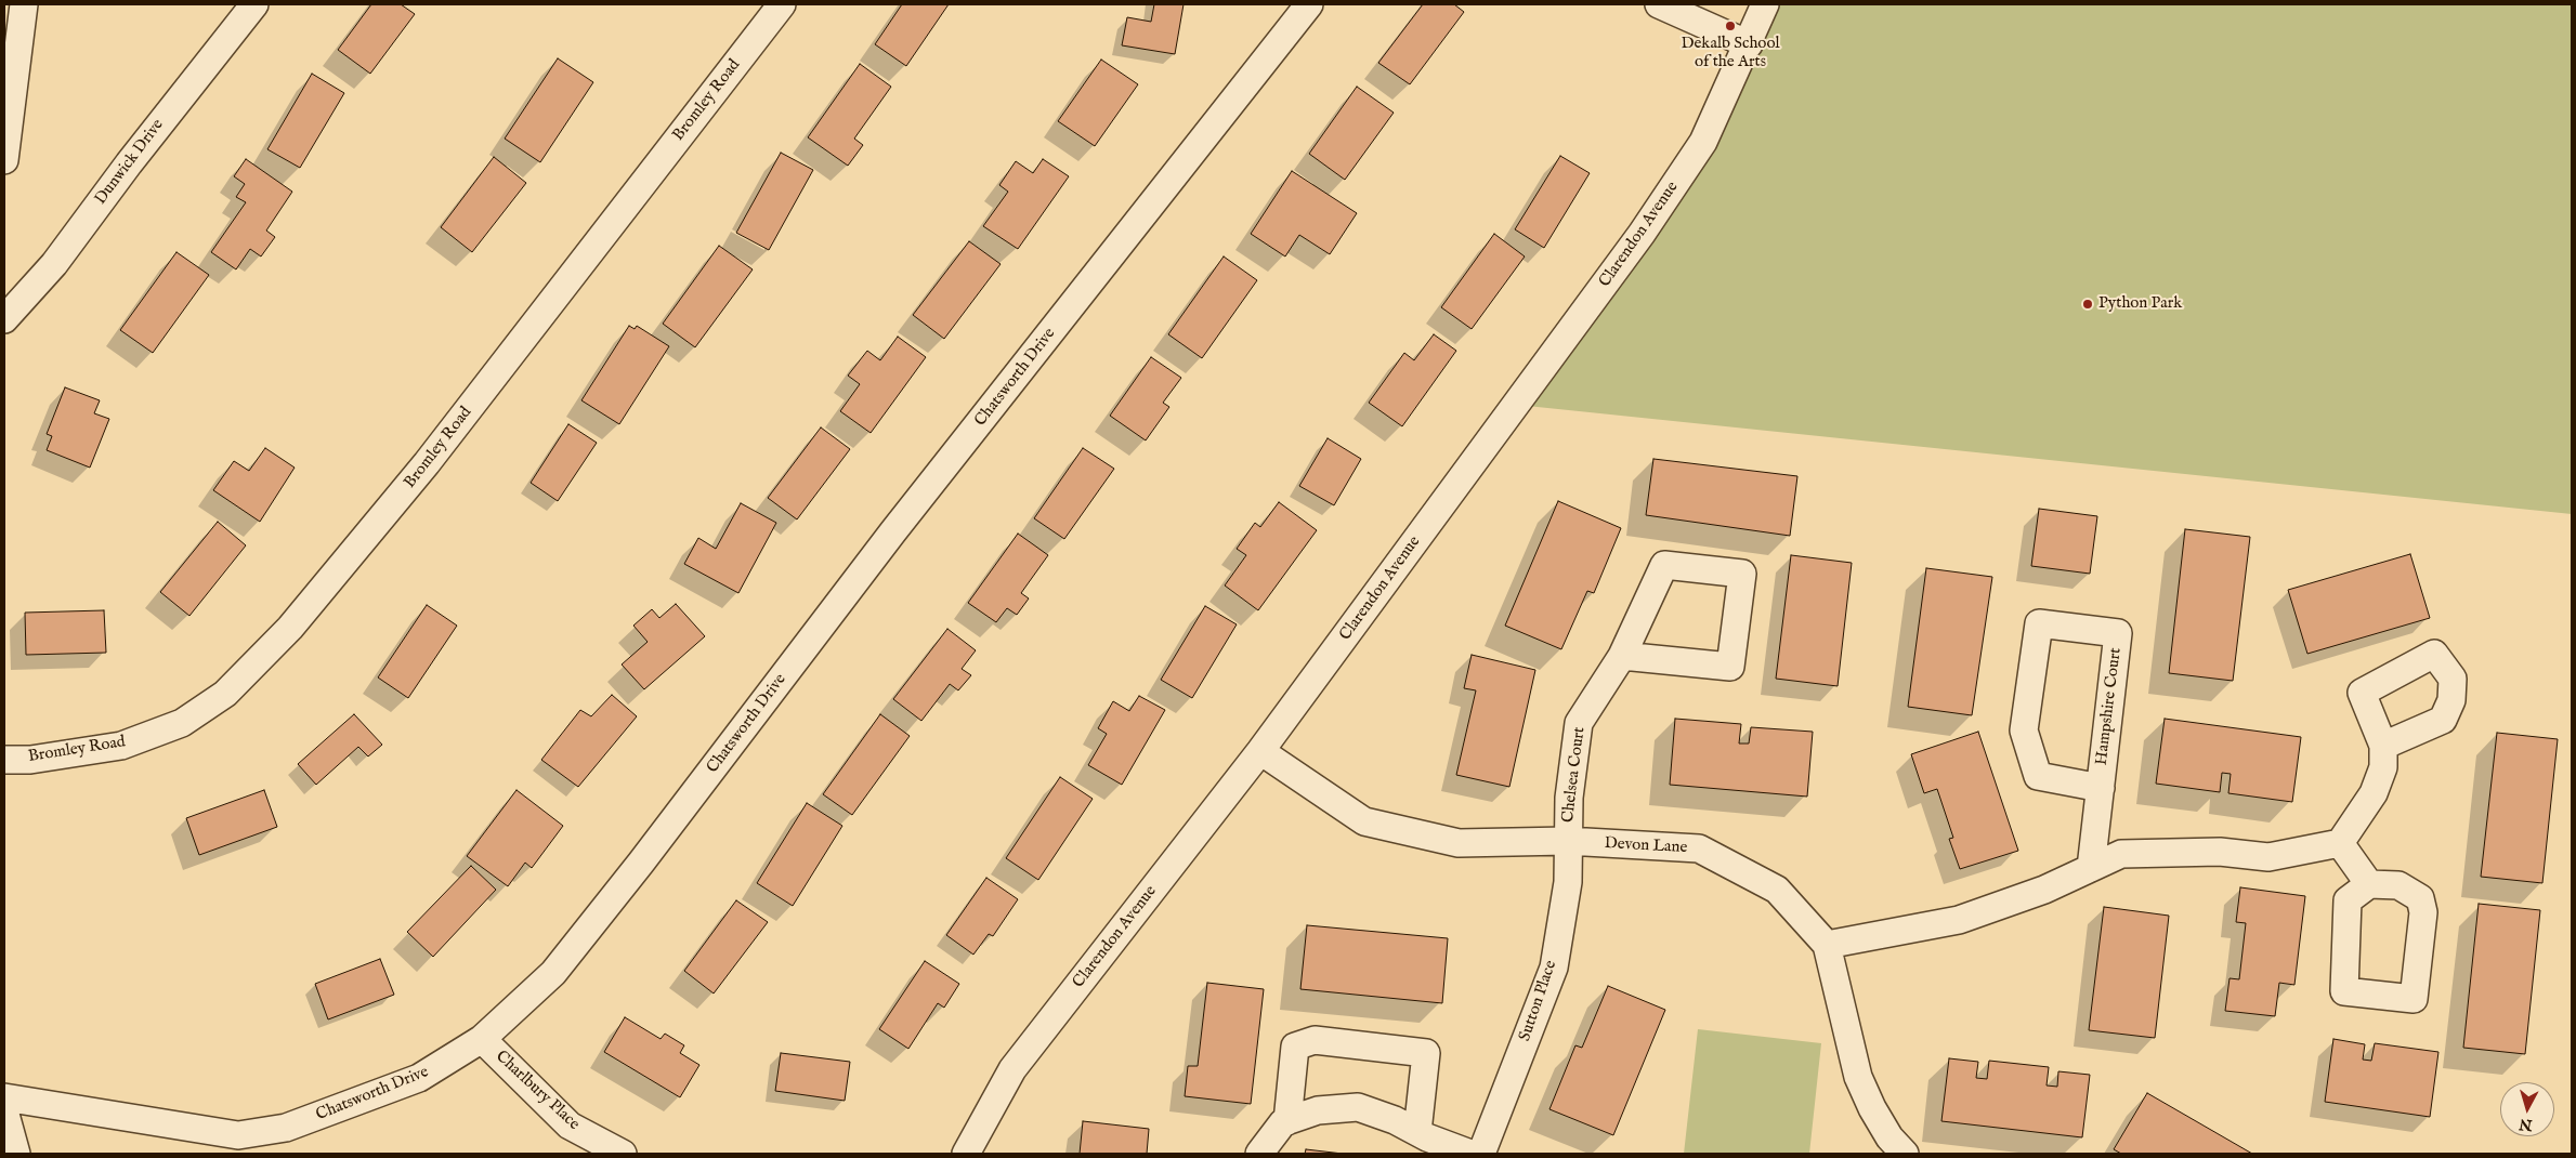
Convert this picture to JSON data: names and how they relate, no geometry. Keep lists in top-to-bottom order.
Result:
{
  "streets": {
    "street": [
      "Bromley Road",
      "Dunwick Drive",
      "Clarendon Avenue",
      "Chatsworth Drive",
      "Hampshire Court",
      "Chelsea Court",
      "Devon Lane",
      "Sutton Place",
      "Charlbury Place"
    ]
  },
  "crossings": [
    ["Clarendon Avenue", "Devon Lane"],
    ["Chatsworth Drive", "Charlbury Place"],
    ["Chelsea Court", "Devon Lane"],
    ["Chelsea Court", "Sutton Place"],
    ["Devon Lane", "Sutton Place"]
  ],
  "places": ["Dekalb School of the Arts", "Python Park"],
  "north": "bottom"
}
